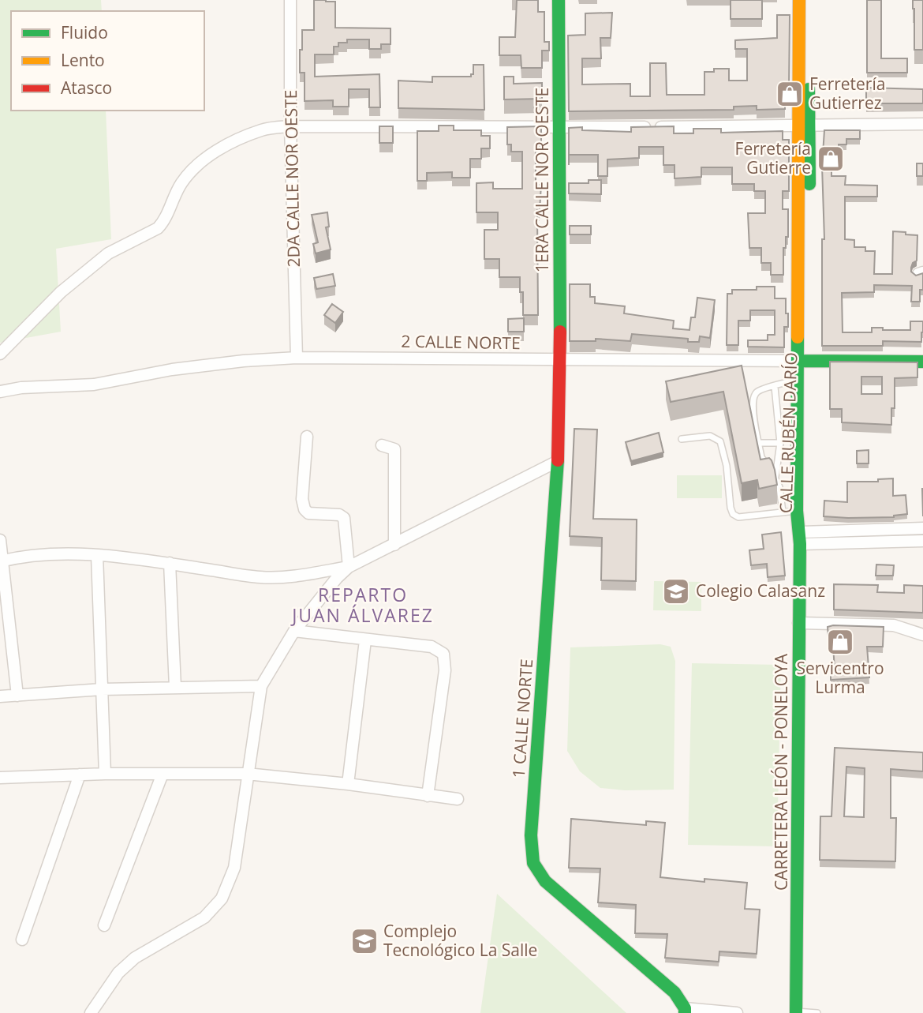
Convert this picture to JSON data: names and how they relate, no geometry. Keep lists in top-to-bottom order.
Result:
{
  "streets": {
    "street": [
      "2DA CALLE NOR OESTE",
      "1ERA CALLE NOR OESTE",
      "2 CALLE NORTE",
      "CALLE RUBÉN DARÍO",
      "1 CALLE NORTE",
      "CARRETERA LEÓN - PONELOYA"
    ]
  },
  "crossings": [
    ["2DA CALLE NOR OESTE", "2 CALLE NORTE"],
    ["1ERA CALLE NOR OESTE", "2 CALLE NORTE"],
    ["1ERA CALLE NOR OESTE", "1 CALLE NORTE"],
    ["2 CALLE NORTE", "CALLE RUBÉN DARÍO"],
    ["2 CALLE NORTE", "1 CALLE NORTE"],
    ["CALLE RUBÉN DARÍO", "CARRETERA LEÓN - PONELOYA"]
  ],
  "districts": ["REPARTO JUAN ÁLVAREZ"],
  "places": {
    "shop": ["Ferretería Gutierrez", "Ferretería Gutierre", "Servicentro Lurma"],
    "school or university": ["Colegio Calasanz", "Complejo Tecnológico La Salle"]
  },
  "legend": ["Fluido", "Lento", "Atasco"]
}
